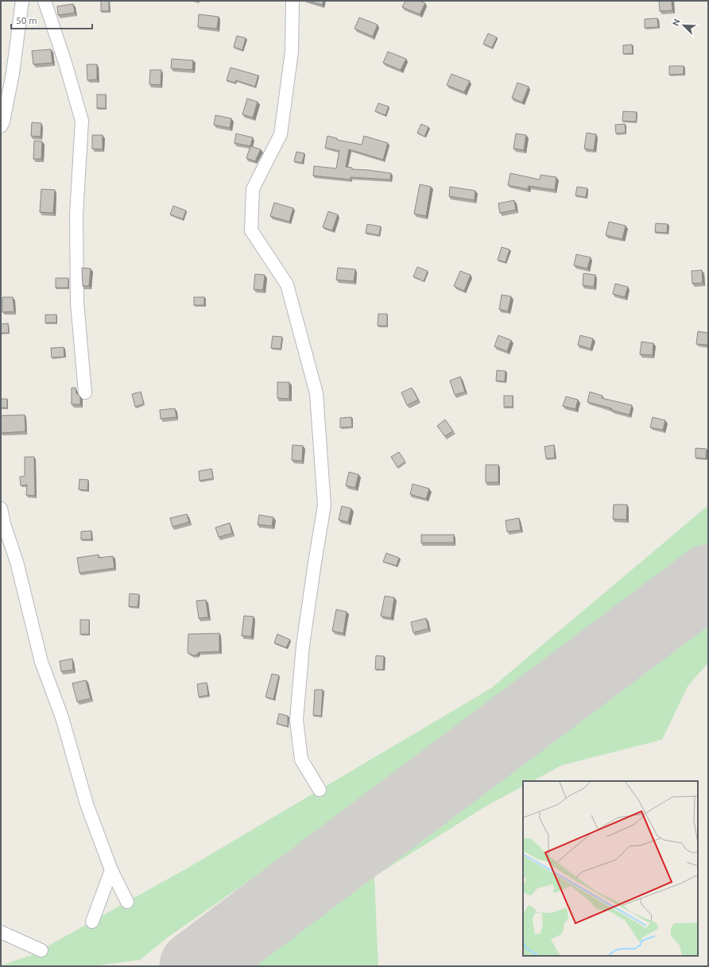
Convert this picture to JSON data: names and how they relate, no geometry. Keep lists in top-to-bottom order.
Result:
{
  "scale_bar": "50 m",
  "north": "top left"
}
